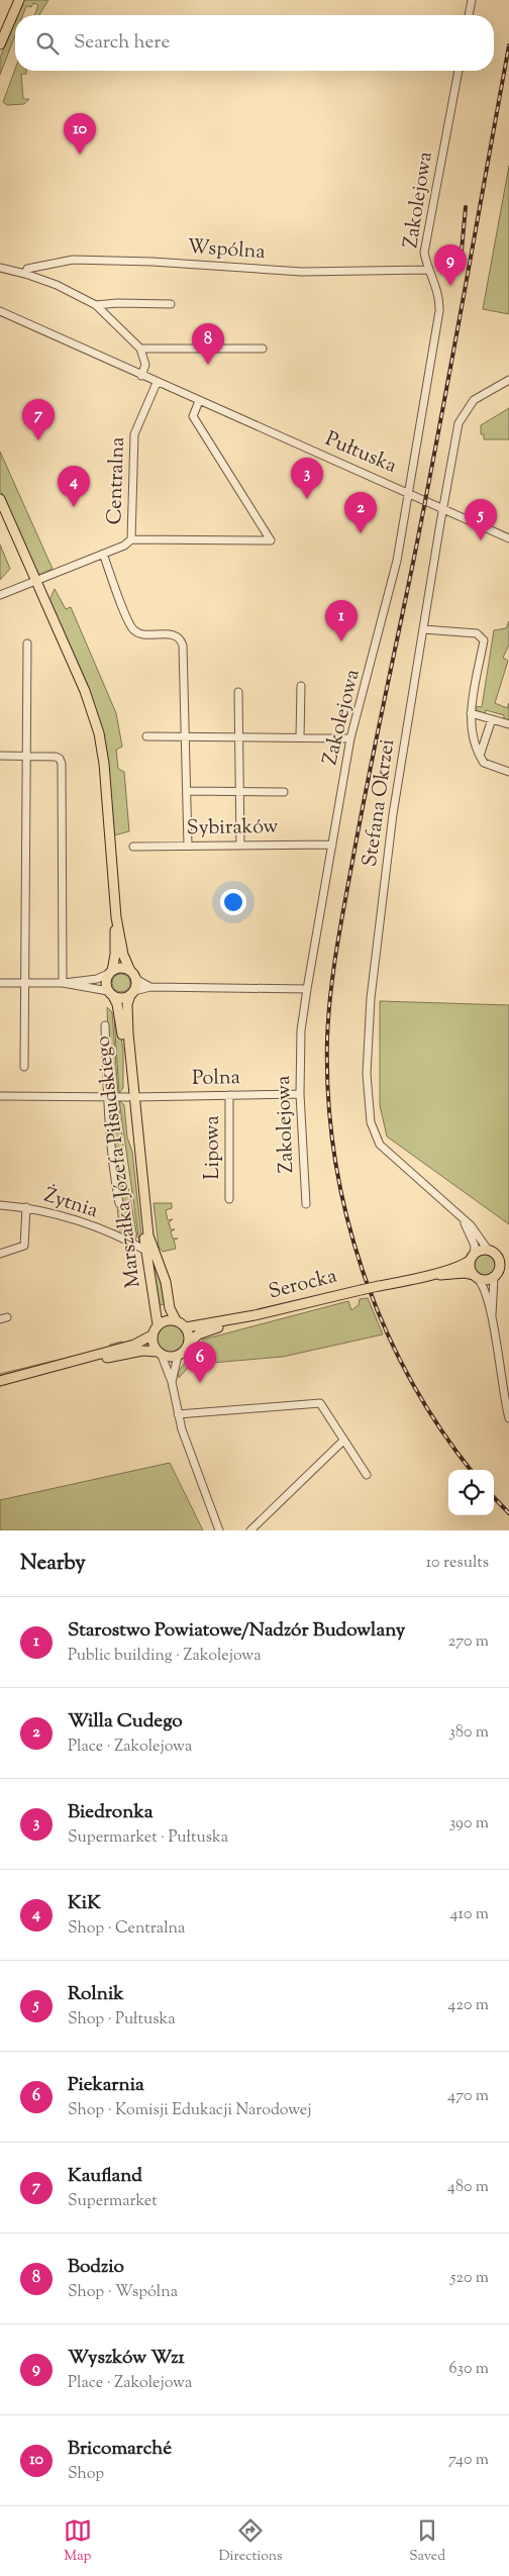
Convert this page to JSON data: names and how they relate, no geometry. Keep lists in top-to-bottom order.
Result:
{
  "streets": {
    "main road": ["Marszałka Józefa Piłsudskiego", "Serocka"],
    "street": [
      "Zakolejowa",
      "Wspólna",
      "Pułtuska",
      "Centralna",
      "Stefana Okrzei",
      "Sybiraków",
      "Polna",
      "Lipowa",
      "Żytnia"
    ]
  },
  "crossings": [
    ["Zakolejowa", "Wspólna"],
    ["Zakolejowa", "Pułtuska"],
    ["Zakolejowa", "Sybiraków"],
    ["Zakolejowa", "Polna"],
    ["Pułtuska", "Centralna"],
    ["Pułtuska", "Stefana Okrzei"],
    ["Polna", "Lipowa"],
    ["Polna", "Marszałka Józefa Piłsudskiego"],
    ["Marszałka Józefa Piłsudskiego", "Żytnia"],
    ["Marszałka Józefa Piłsudskiego", "Serocka"]
  ],
  "page": {
    "search": "Search here",
    "pins": [
      "10",
      "9",
      "8",
      "7",
      "3",
      "4",
      "2",
      "5",
      "1",
      "6"
    ],
    "heading": ["Nearby", "10 results"],
    "list": [
      {
        "mark": "1",
        "name": "Starostwo Powiatowe/Nadzór Budowlany",
        "note": "Public building · Zakolejowa",
        "value": "270 m"
      },
      {
        "mark": "2",
        "name": "Willa Cudego",
        "note": "Place · Zakolejowa",
        "value": "380 m"
      },
      {
        "mark": "3",
        "name": "Biedronka",
        "note": "Supermarket · Pułtuska",
        "value": "390 m"
      },
      {
        "mark": "4",
        "name": "KiK",
        "note": "Shop · Centralna",
        "value": "410 m"
      },
      {
        "mark": "5",
        "name": "Rolnik",
        "note": "Shop · Pułtuska",
        "value": "420 m"
      },
      {
        "mark": "6",
        "name": "Piekarnia",
        "note": "Shop · Komisji Edukacji Narodowej",
        "value": "470 m"
      },
      {
        "mark": "7",
        "name": "Kaufland",
        "note": "Supermarket",
        "value": "480 m"
      },
      {
        "mark": "8",
        "name": "Bodzio",
        "note": "Shop · Wspólna",
        "value": "520 m"
      },
      {
        "mark": "9",
        "name": "Wyszków Wz1",
        "note": "Place · Zakolejowa",
        "value": "630 m"
      },
      {
        "mark": "10",
        "name": "Bricomarché",
        "note": "Shop",
        "value": "740 m"
      }
    ],
    "nav": ["Map", "Directions", "Saved"]
  }
}
